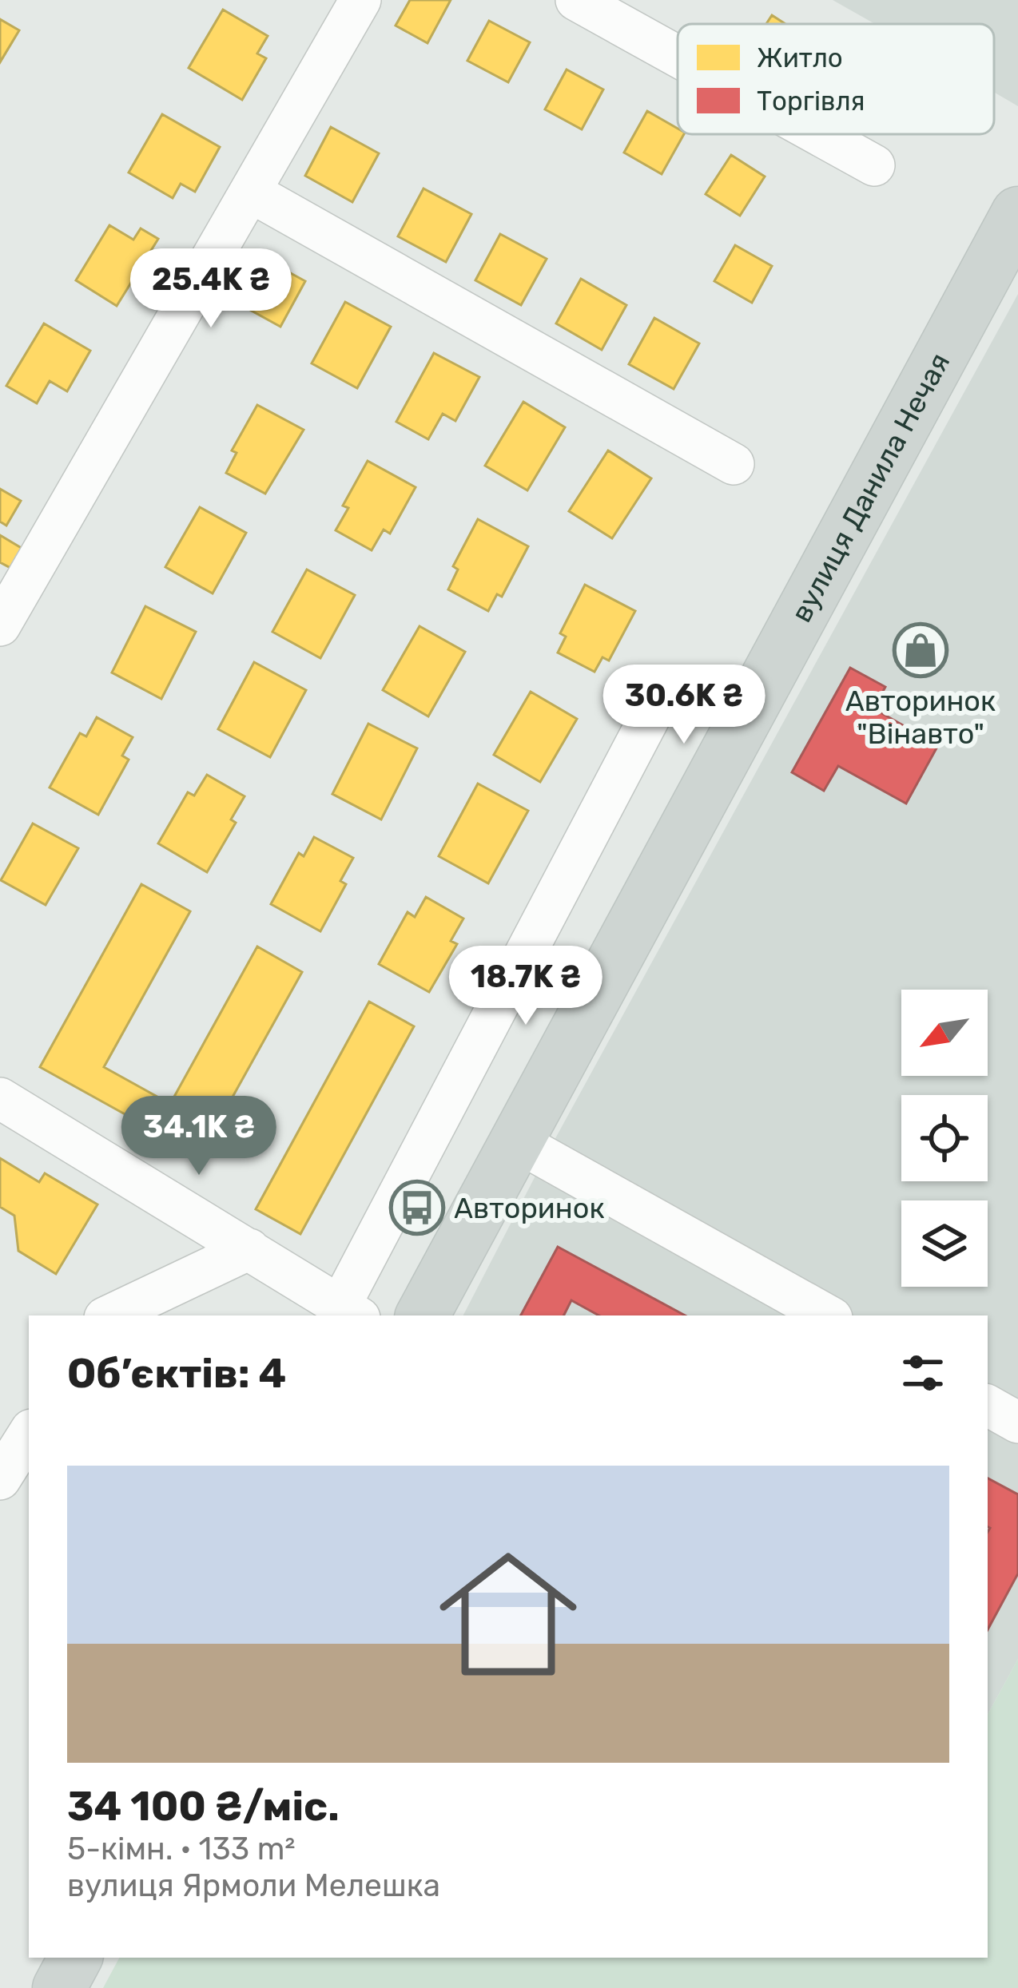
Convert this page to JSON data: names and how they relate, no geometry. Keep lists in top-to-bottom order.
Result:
{
  "streets": {
    "main road": ["вулиця Данила Нечая"]
  },
  "places": {
    "shop": ["Авторинок \"Вінавто\""],
    "bus stop": ["Авторинок"]
  },
  "legend": ["Житло", "Торгівля"],
  "north": "bottom left",
  "page": {
    "price": [
      "25.4K ₴",
      "30.6K ₴",
      "18.7K ₴",
      "34.1K ₴"
    ],
    "heading": "Об’єктів: 4",
    "list": [
      {
        "name": "34 100 ₴/міс.",
        "note": "5-кімн. · 133 m² · вулиця Ярмоли Мелешка"
      }
    ]
  }
}
